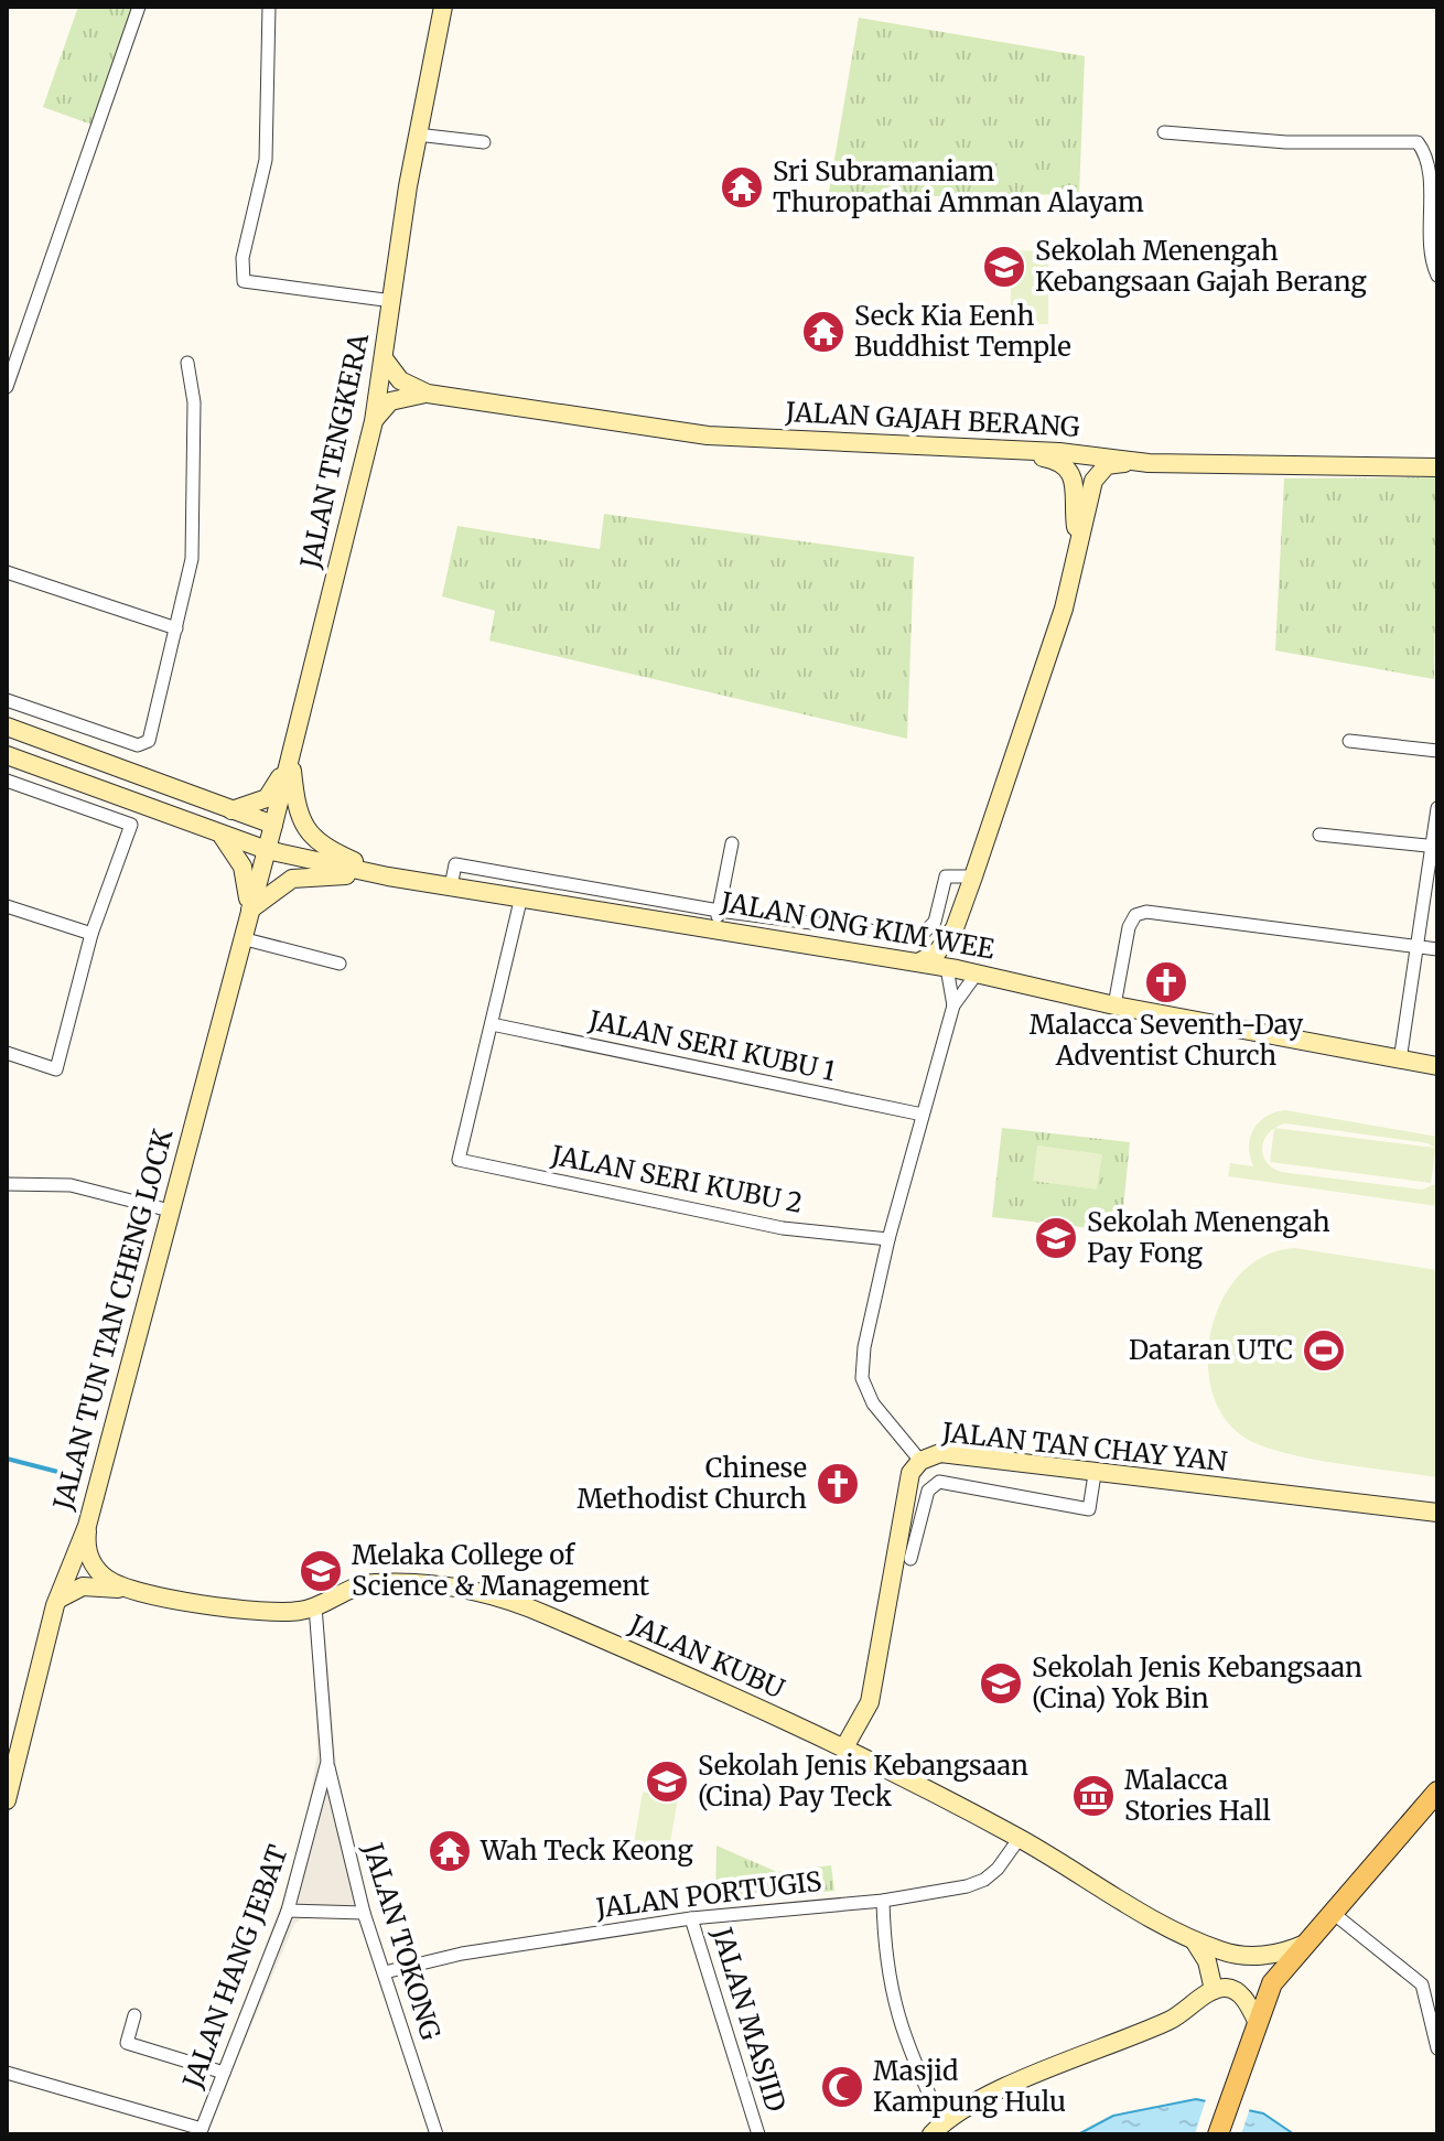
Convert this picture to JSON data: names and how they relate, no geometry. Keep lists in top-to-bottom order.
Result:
{
  "streets": {
    "main road": [
      "JALAN GAJAH BERANG",
      "JALAN TENGKERA",
      "JALAN ONG KIM WEE",
      "JALAN TUN TAN CHENG LOCK",
      "JALAN TAN CHAY YAN",
      "JALAN KUBU"
    ],
    "street": [
      "JALAN SERI KUBU 1",
      "JALAN SERI KUBU 2",
      "JALAN PORTUGIS",
      "JALAN TOKONG",
      "JALAN HANG JEBAT",
      "JALAN MASJID"
    ]
  },
  "crossings": [
    ["JALAN GAJAH BERANG", "JALAN TENGKERA"],
    ["JALAN TENGKERA", "JALAN ONG KIM WEE"],
    ["JALAN TENGKERA", "JALAN TUN TAN CHENG LOCK"],
    ["JALAN ONG KIM WEE", "JALAN TUN TAN CHENG LOCK"],
    ["JALAN SERI KUBU 1", "JALAN SERI KUBU 2"],
    ["JALAN TUN TAN CHENG LOCK", "JALAN KUBU"],
    ["JALAN TAN CHAY YAN", "JALAN KUBU"],
    ["JALAN KUBU", "JALAN PORTUGIS"],
    ["JALAN KUBU", "JALAN HANG JEBAT"],
    ["JALAN PORTUGIS", "JALAN TOKONG"],
    ["JALAN PORTUGIS", "JALAN MASJID"],
    ["JALAN TOKONG", "JALAN HANG JEBAT"]
  ],
  "places": {
    "temple": ["Sri Subramaniam Thuropathai Amman Alayam", "Seck Kia Eenh Buddhist Temple", "Wah Teck Keong"],
    "school or university": [
      "Sekolah Menengah Kebangsaan Gajah Berang",
      "Sekolah Menengah Pay Fong",
      "Melaka College of Science & Management",
      "Sekolah Jenis Kebangsaan (Cina) Yok Bin",
      "Sekolah Jenis Kebangsaan (Cina) Pay Teck"
    ],
    "church": ["Malacca Seventh-Day Adventist Church", "Chinese Methodist Church"],
    "sports": ["Dataran UTC"],
    "museum": ["Malacca Stories Hall"],
    "mosque": ["Masjid Kampung Hulu"]
  }
}
